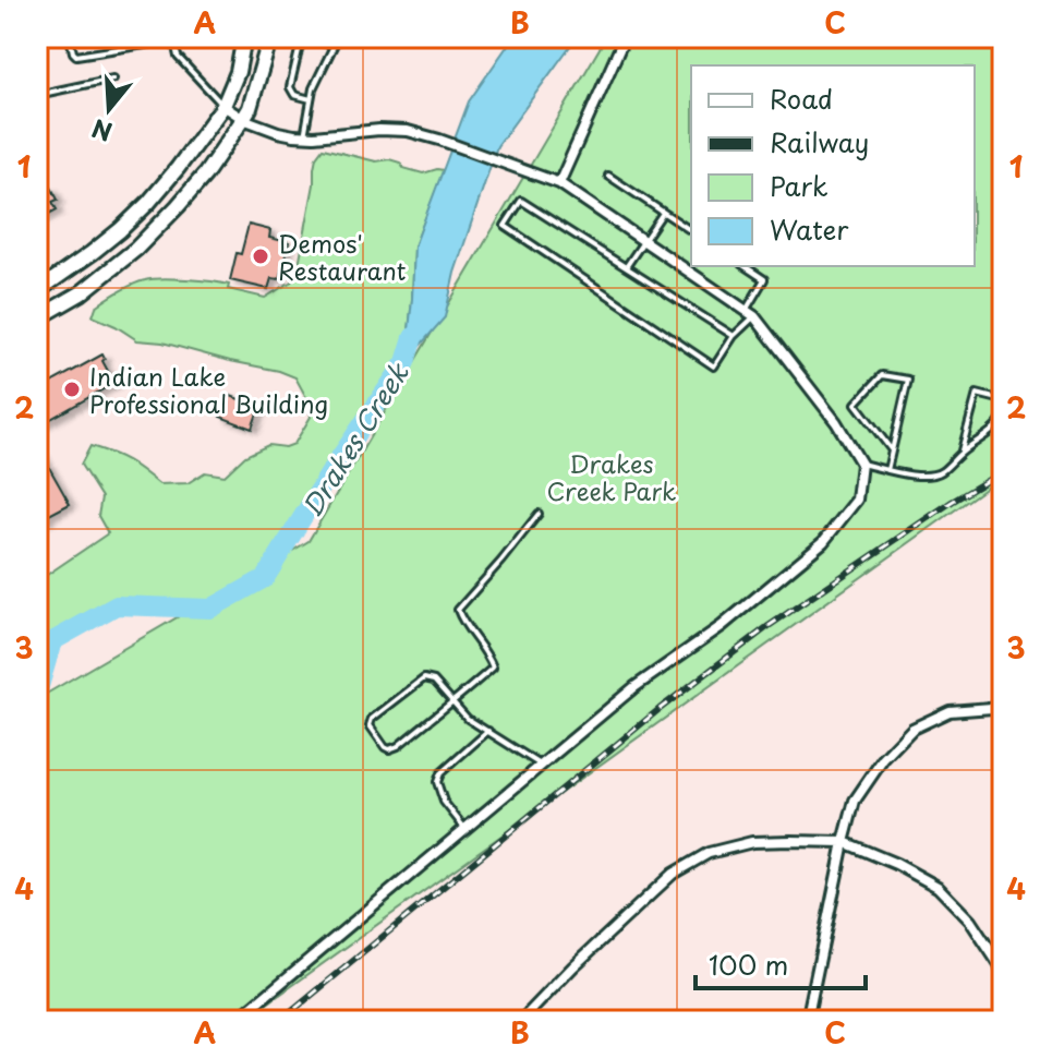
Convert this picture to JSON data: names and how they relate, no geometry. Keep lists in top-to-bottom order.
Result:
{
  "water": ["Drakes Creek"],
  "parks": ["Drakes Creek Park"],
  "places": ["Demos' Restaurant", "Indian Lake Professional Building"],
  "legend": [
    "Road",
    "Railway",
    "Park",
    "Water"
  ],
  "scale_bar": "100 m",
  "north": "bottom",
  "grid": {
    "columns": ["A", "B", "C"],
    "rows": [
      "1",
      "2",
      "3",
      "4"
    ]
  }
}
